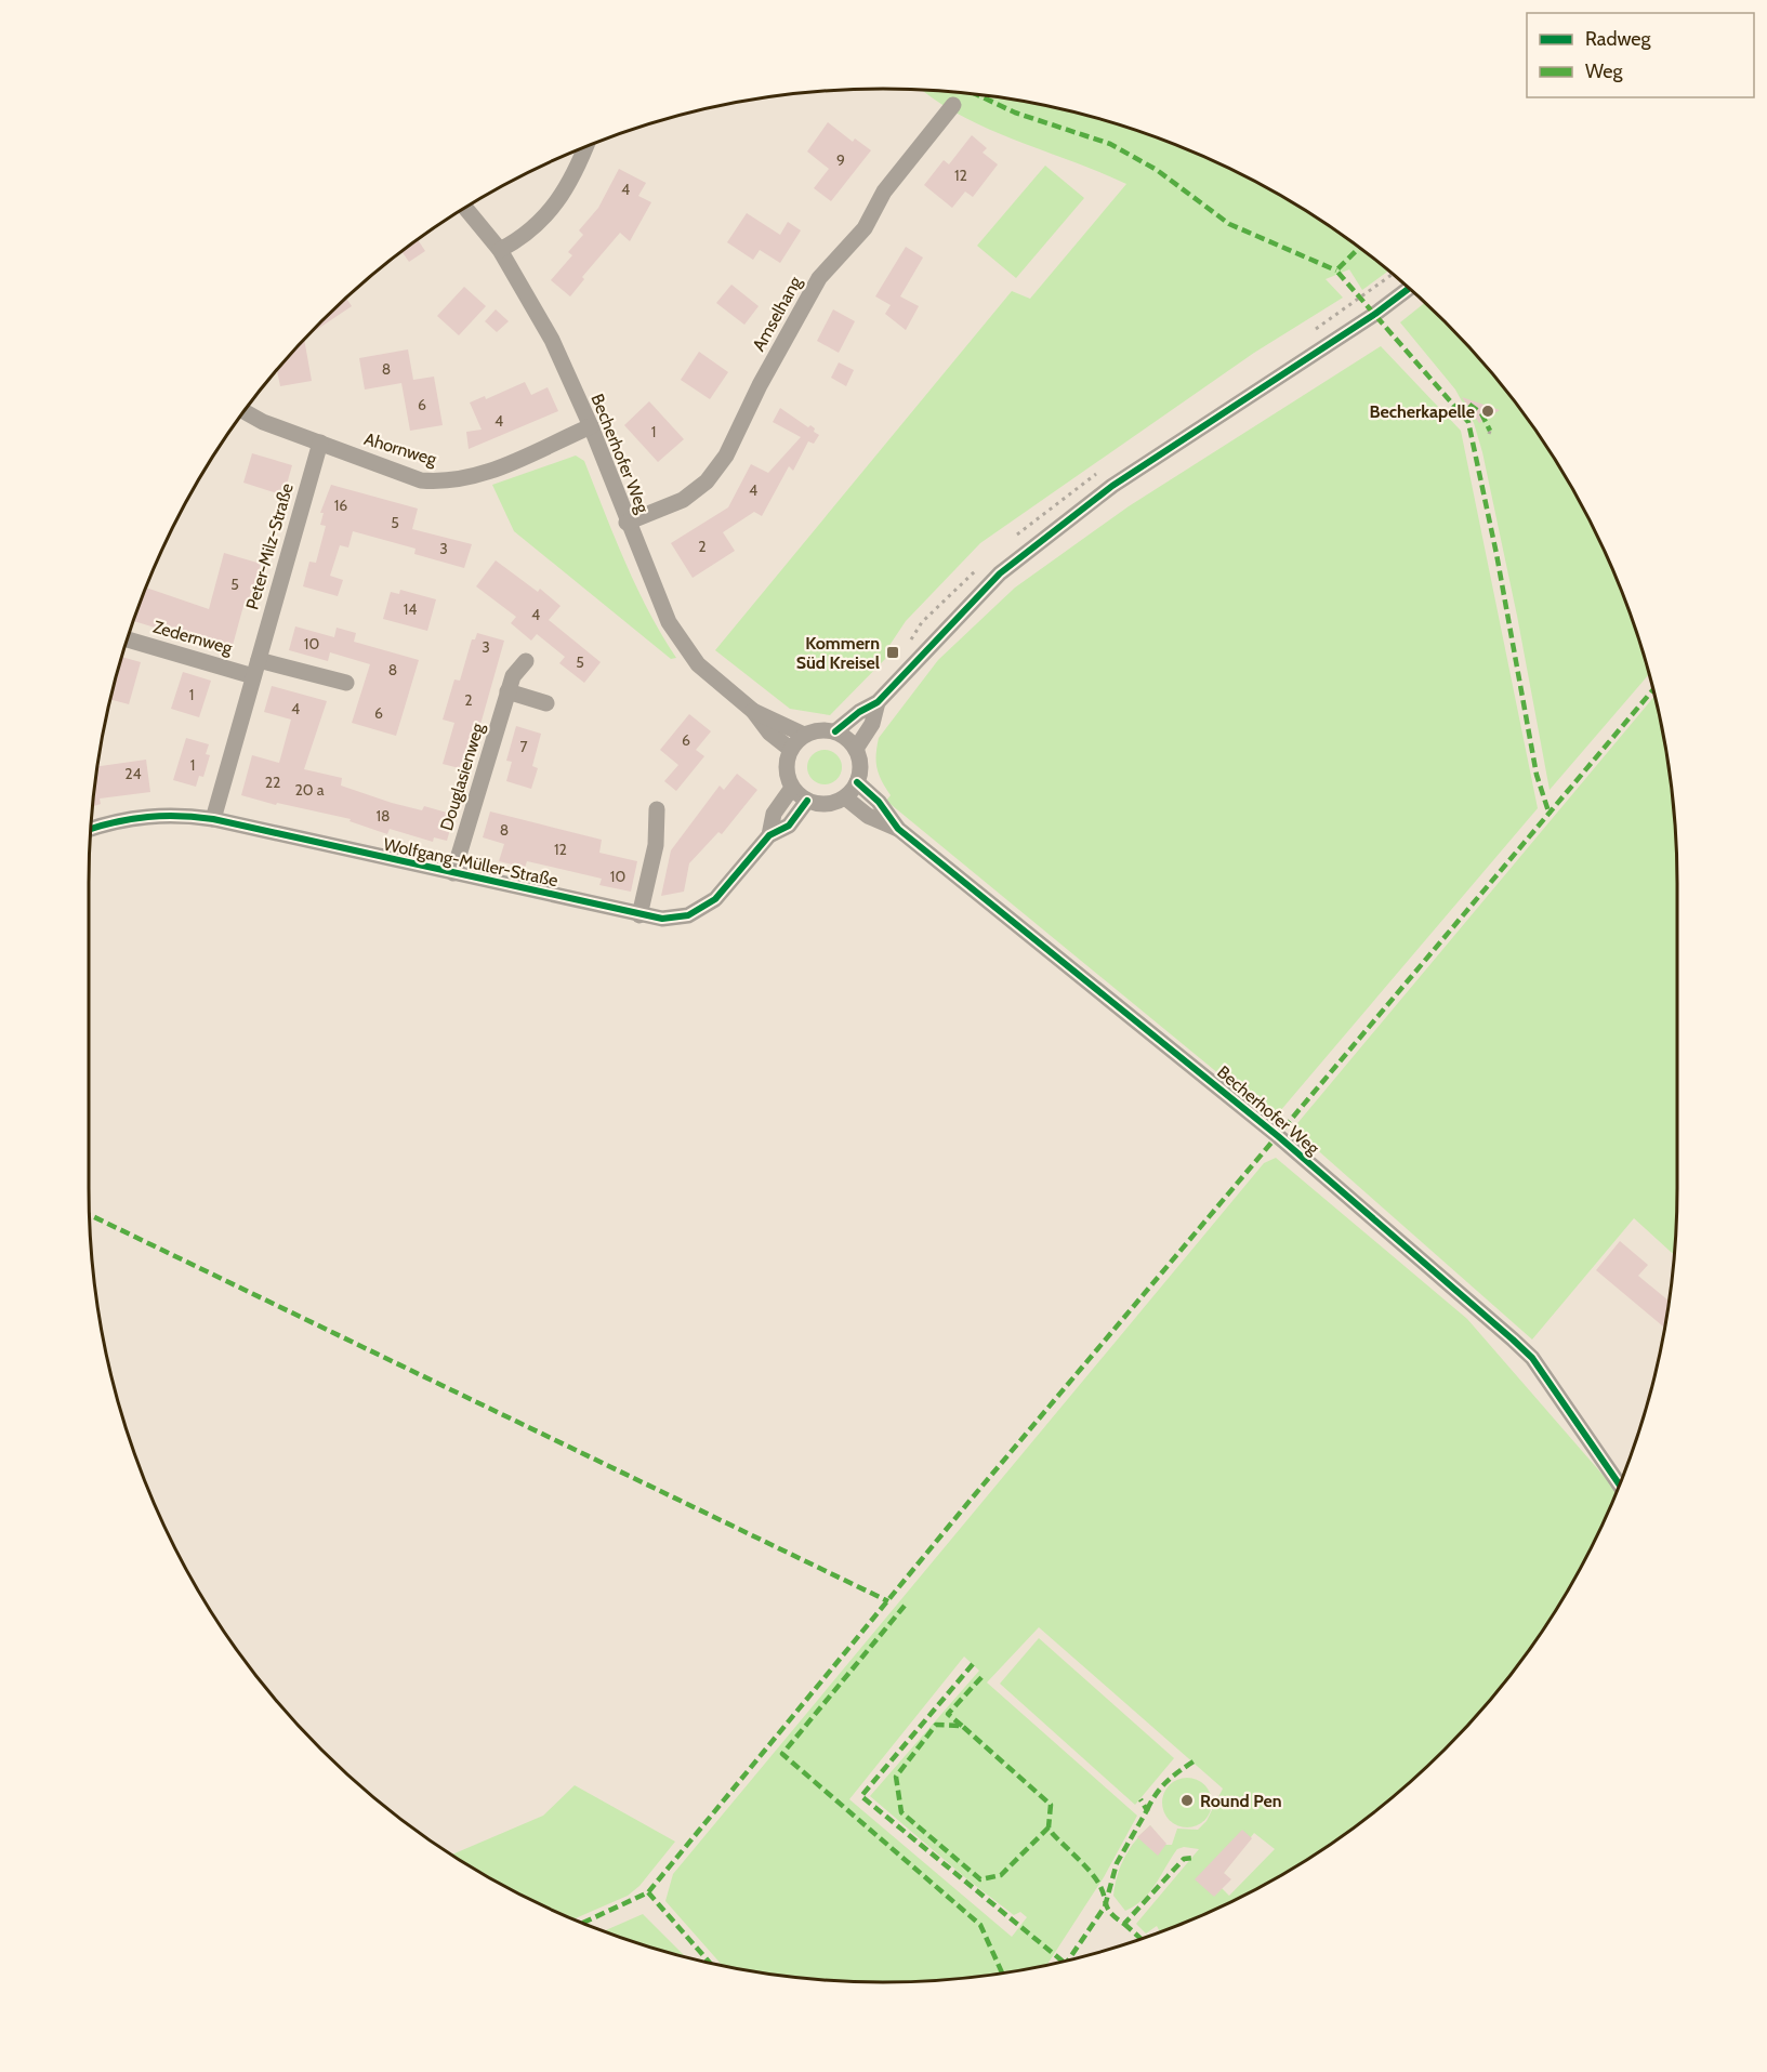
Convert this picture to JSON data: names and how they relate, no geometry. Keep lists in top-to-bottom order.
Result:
{
  "streets": {
    "street": [
      "Amselhang",
      "Ahornweg",
      "Becherhofer Weg",
      "Peter-Milz-Straße",
      "Zedernweg",
      "Douglasienweg",
      "Wolfgang-Müller-Straße"
    ]
  },
  "crossings": [
    ["Amselhang", "Becherhofer Weg"],
    ["Ahornweg", "Becherhofer Weg"],
    ["Ahornweg", "Peter-Milz-Straße"],
    ["Becherhofer Weg", "Wolfgang-Müller-Straße"],
    ["Peter-Milz-Straße", "Zedernweg"],
    ["Peter-Milz-Straße", "Wolfgang-Müller-Straße"],
    ["Douglasienweg", "Wolfgang-Müller-Straße"]
  ],
  "places": {
    "other": ["Becherkapelle", "Round Pen"],
    "transit": ["Kommern Süd Kreisel"]
  },
  "house_numbers": [
    "9",
    "12",
    "4",
    "8",
    "6",
    "4",
    "1",
    "4",
    "16",
    "5",
    "2",
    "3",
    "5",
    "14",
    "4",
    "10",
    "3",
    "5",
    "8",
    "1",
    "2",
    "4",
    "6",
    "6",
    "7",
    "1",
    "24",
    "22",
    "20 a",
    "18",
    "8",
    "12",
    "10"
  ],
  "legend": ["Radweg", "Weg"]
}
